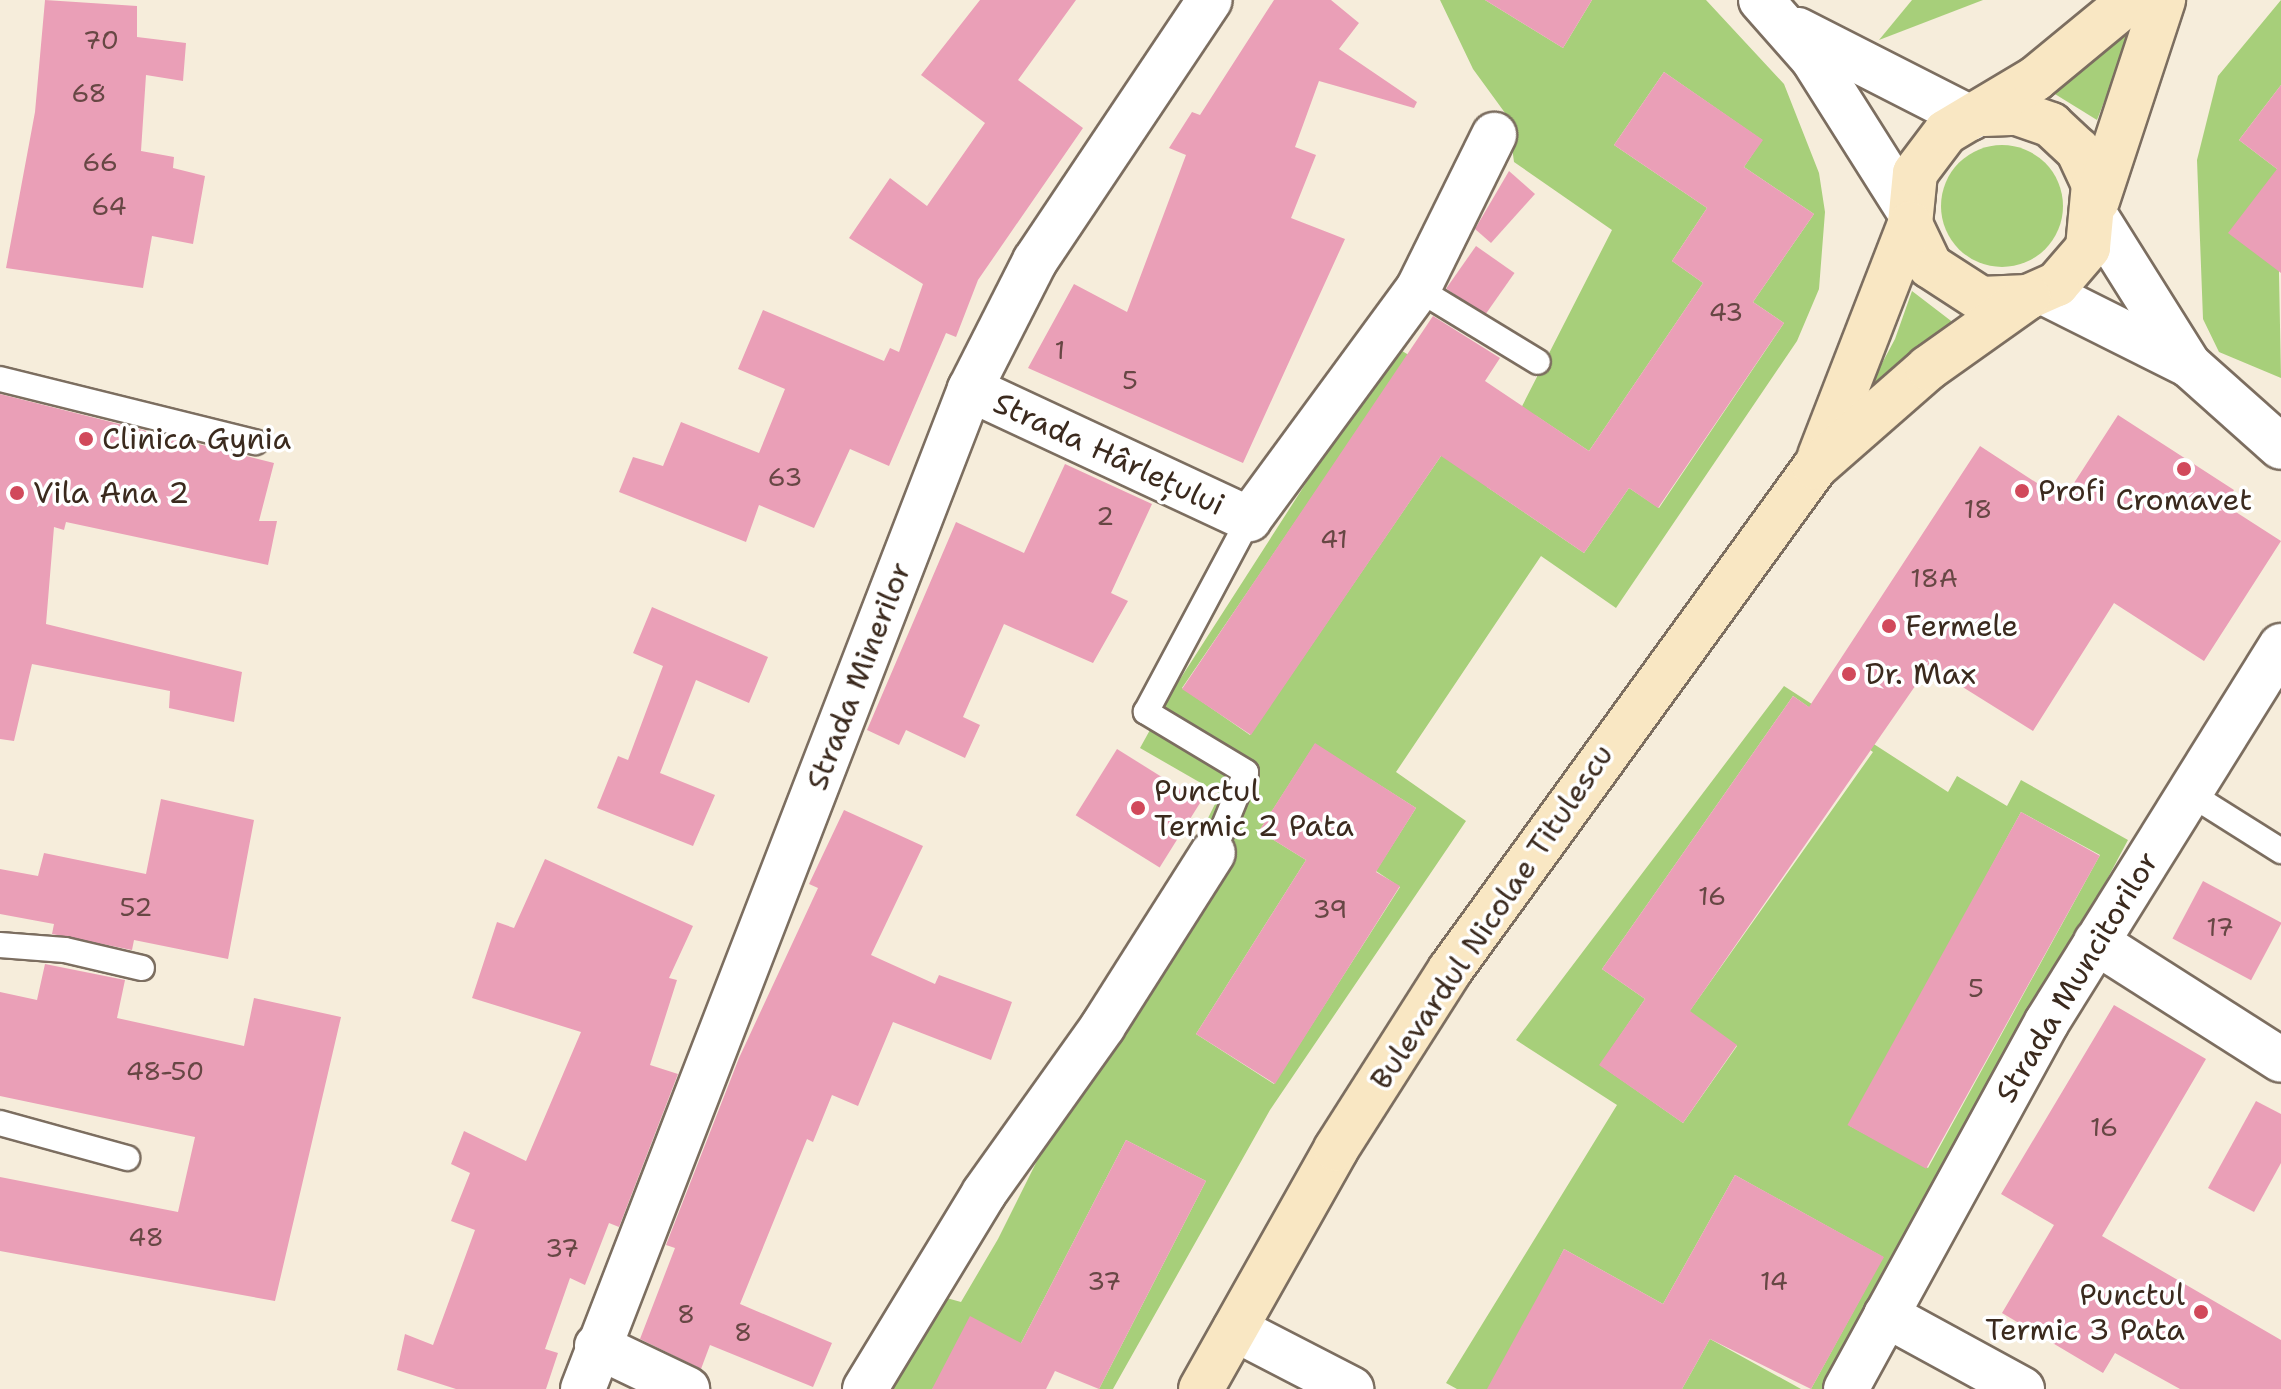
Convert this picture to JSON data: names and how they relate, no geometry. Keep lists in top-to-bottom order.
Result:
{
  "streets": {
    "main road": ["Bulevardul Nicolae Titulescu"],
    "street": ["Strada Hârlețului", "Strada Minerilor", "Strada Muncitorilor"]
  },
  "crossings": [
    ["Strada Hârlețului", "Strada Minerilor"]
  ],
  "places": [
    "Clinica Gynia",
    "Cromavet",
    "Profi",
    "Vila Ana 2",
    "Fermele",
    "Dr. Max",
    "Punctul Termic 2 Pata",
    "Punctul Termic 3 Pata"
  ],
  "house_numbers": [
    "70",
    "68",
    "66",
    "64",
    "43",
    "1",
    "5",
    "63",
    "18",
    "2",
    "41",
    "18A",
    "16",
    "52",
    "39",
    "17",
    "5",
    "48-50",
    "16",
    "48",
    "37",
    "37",
    "14",
    "8",
    "8"
  ]
}
